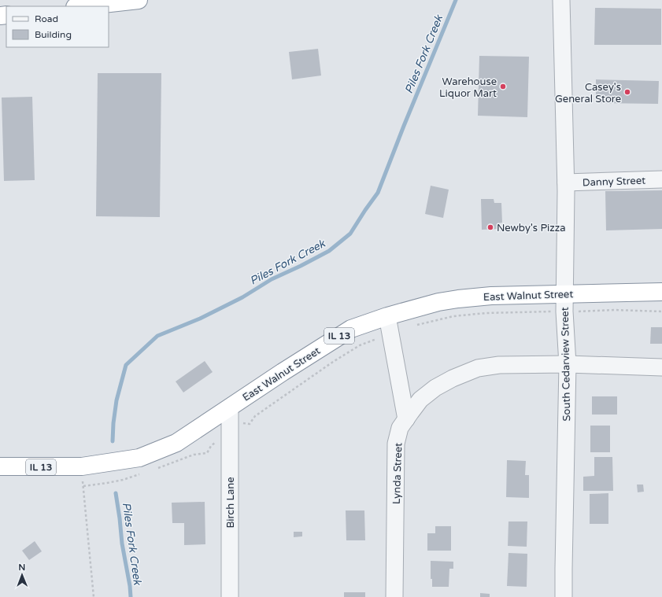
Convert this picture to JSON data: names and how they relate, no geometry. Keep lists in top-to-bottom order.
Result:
{
  "streets": {
    "highway": ["East Walnut Street", "IL 13"],
    "street": [
      "Danny Street",
      "South Cedarview Street",
      "Lynda Street",
      "Birch Lane"
    ]
  },
  "crossings": [
    ["Danny Street", "South Cedarview Street"],
    ["East Walnut Street", "South Cedarview Street"],
    ["East Walnut Street", "Birch Lane"],
    ["South Cedarview Street", "Lynda Street"]
  ],
  "water": ["Piles Fork Creek"],
  "places": ["Warehouse Liquor Mart", "Casey's General Store", "Newby's Pizza"],
  "legend": ["Road", "Building"],
  "north": "top"
}
